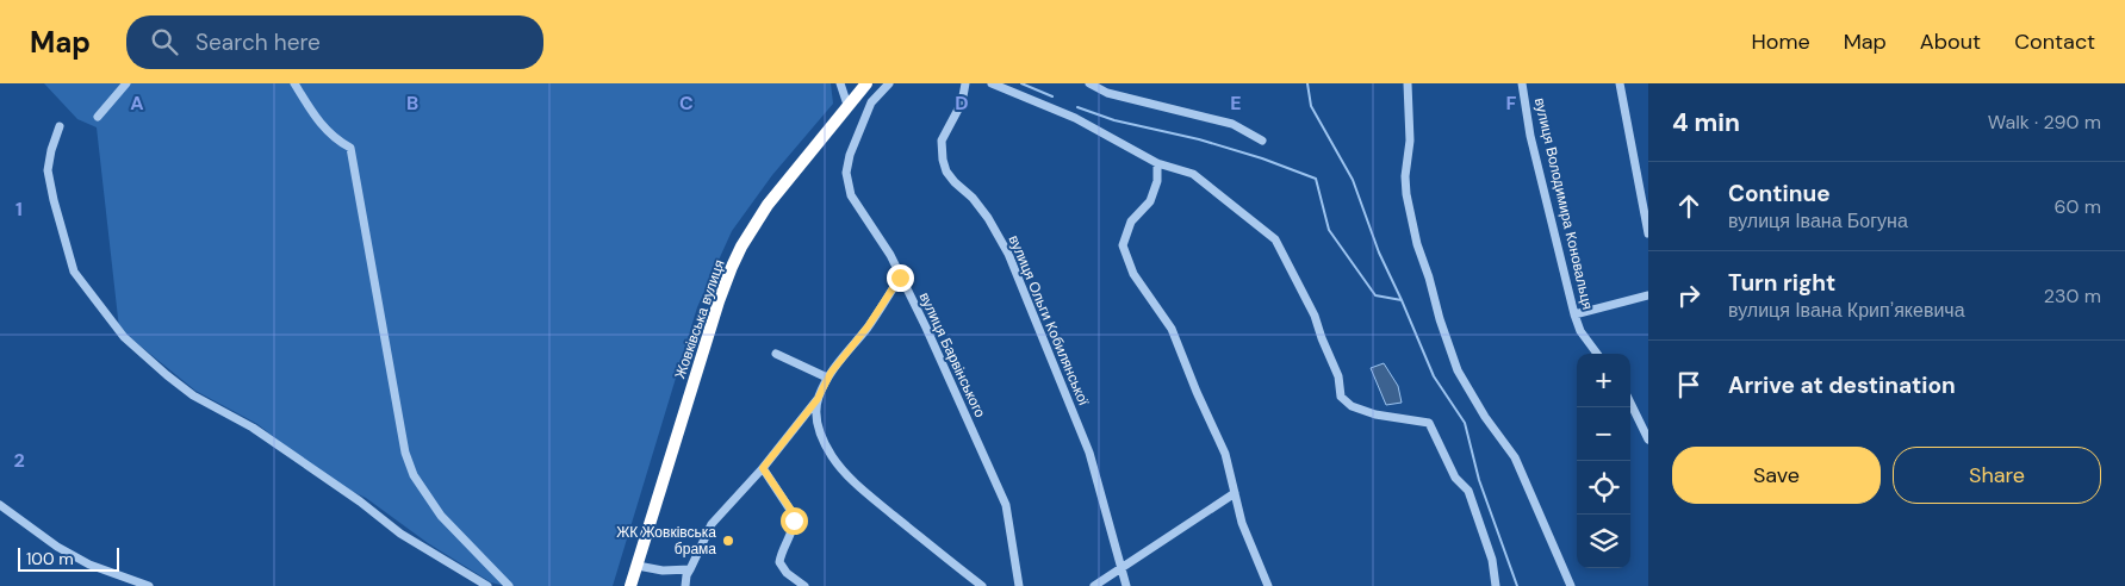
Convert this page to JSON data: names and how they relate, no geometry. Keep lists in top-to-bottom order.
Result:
{
  "streets": {
    "highway": ["Жовківська вулиця"],
    "street": ["вулиця Володимира Коновальця", "вулиця Ольги Кобилянської", "вулиця Барвінського"]
  },
  "places": ["ЖК Жовківська брама"],
  "scale_bar": "100 m",
  "page": {
    "header": "Map",
    "search": "Search here",
    "nav": [
      "Home",
      "Map",
      "About",
      "Contact"
    ],
    "heading": ["4 min", "Walk · 290 m"],
    "list": [
      ["Continue", "вулиця Івана Богуна", "60 m"],
      ["Turn right", "вулиця Івана Крипʼякевича", "230 m"],
      "Arrive at destination"
    ],
    "map_buttons": ["+", "−"],
    "buttons": ["Save", "Share"],
    "scale": "100 m"
  },
  "grid": {
    "columns": [
      "A",
      "B",
      "C",
      "D",
      "E",
      "F"
    ],
    "rows": ["1", "2"]
  }
}
